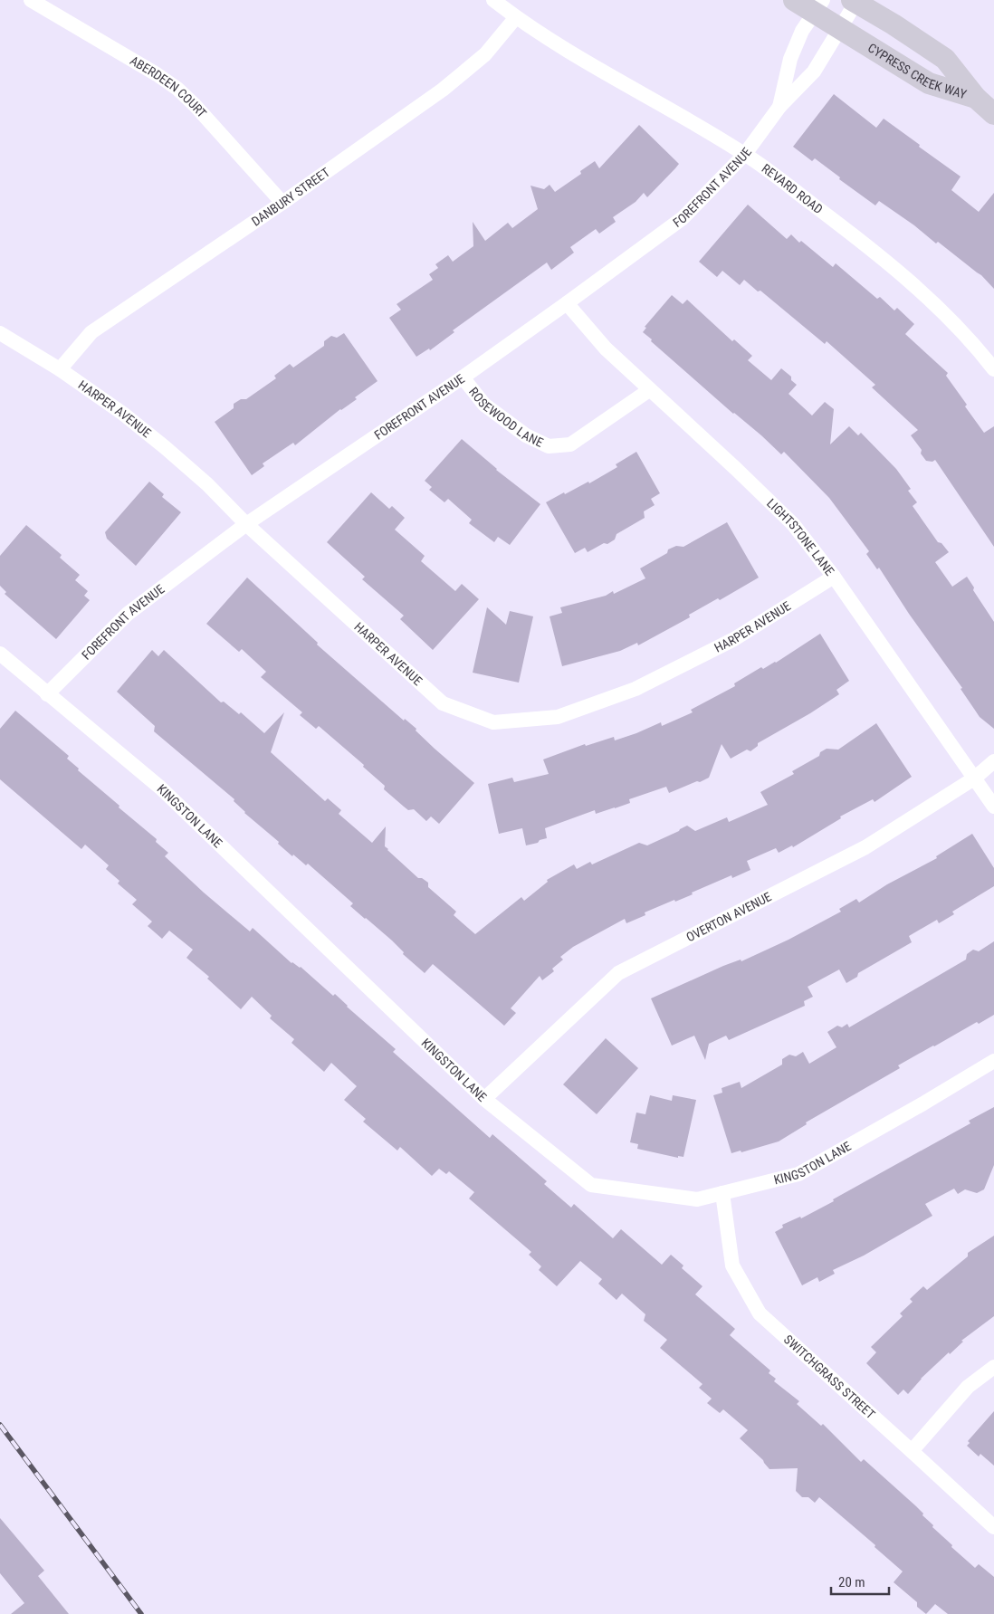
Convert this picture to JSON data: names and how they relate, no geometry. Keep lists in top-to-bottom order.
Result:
{
  "streets": {
    "street": [
      "CYPRESS CREEK WAY",
      "ABERDEEN COURT",
      "FOREFRONT AVENUE",
      "REVARD ROAD",
      "DANBURY STREET",
      "HARPER AVENUE",
      "ROSEWOOD LANE",
      "LIGHTSTONE LANE",
      "KINGSTON LANE",
      "OVERTON AVENUE",
      "SWITCHGRASS STREET"
    ]
  },
  "crossings": [
    ["CYPRESS CREEK WAY", "FOREFRONT AVENUE"],
    ["ABERDEEN COURT", "DANBURY STREET"],
    ["FOREFRONT AVENUE", "REVARD ROAD"],
    ["FOREFRONT AVENUE", "HARPER AVENUE"],
    ["FOREFRONT AVENUE", "ROSEWOOD LANE"],
    ["FOREFRONT AVENUE", "LIGHTSTONE LANE"],
    ["FOREFRONT AVENUE", "KINGSTON LANE"],
    ["REVARD ROAD", "DANBURY STREET"],
    ["DANBURY STREET", "HARPER AVENUE"],
    ["HARPER AVENUE", "LIGHTSTONE LANE"],
    ["ROSEWOOD LANE", "LIGHTSTONE LANE"],
    ["LIGHTSTONE LANE", "OVERTON AVENUE"],
    ["KINGSTON LANE", "OVERTON AVENUE"],
    ["KINGSTON LANE", "SWITCHGRASS STREET"]
  ],
  "scale_bar": "20 m"
}
